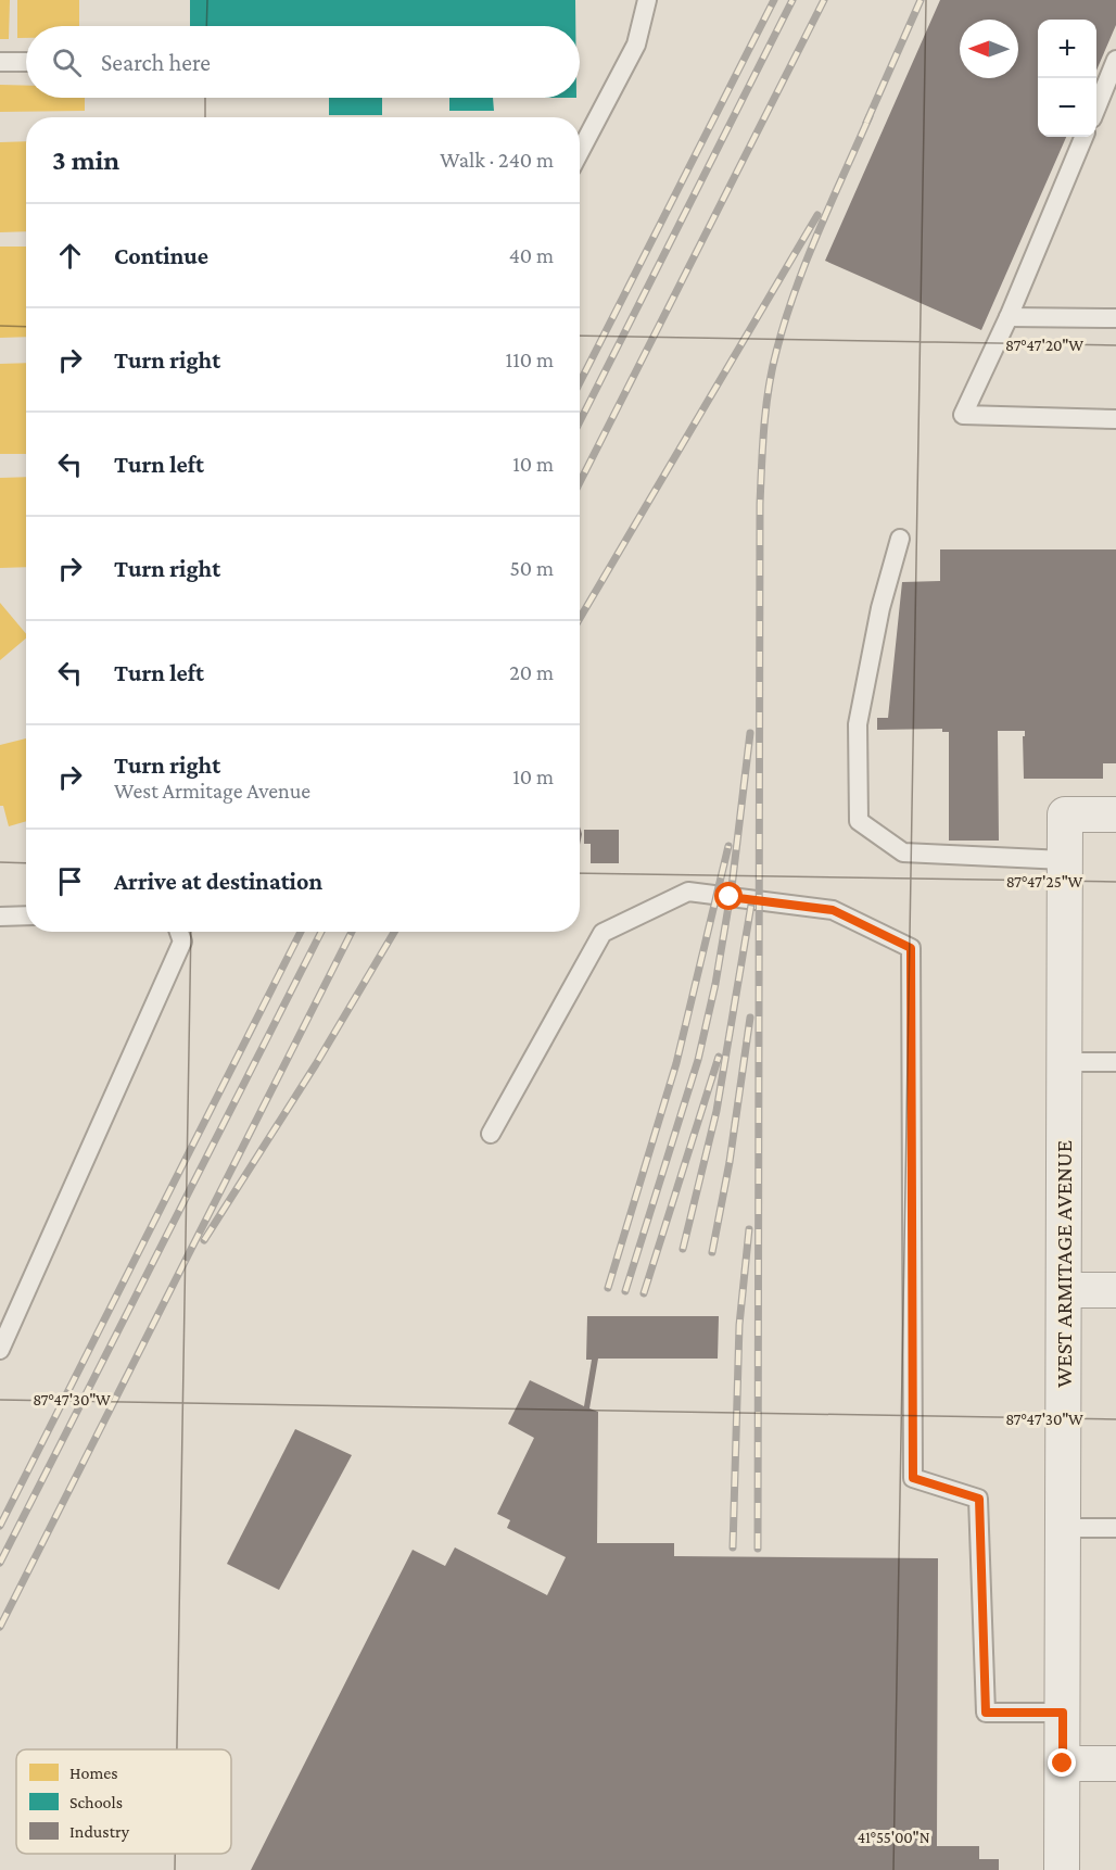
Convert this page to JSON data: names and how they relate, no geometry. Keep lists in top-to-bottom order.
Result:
{
  "streets": {
    "street": ["WEST ARMITAGE AVENUE"]
  },
  "legend": ["Homes", "Schools", "Industry"],
  "north": "left",
  "page": {
    "map_buttons": ["+", "−"],
    "search": "Search here",
    "heading": ["3 min", "Walk · 240 m"],
    "list": [
      ["Continue", "40 m"],
      ["Turn right", "110 m"],
      ["Turn left", "10 m"],
      ["Turn right", "50 m"],
      ["Turn left", "20 m"],
      ["Turn right", "West Armitage Avenue", "10 m"],
      "Arrive at destination"
    ]
  },
  "coordinates": [
    "87°47'20\"W",
    "87°47'25\"W",
    "87°47'30\"W",
    "41°55'00\"N"
  ]
}
